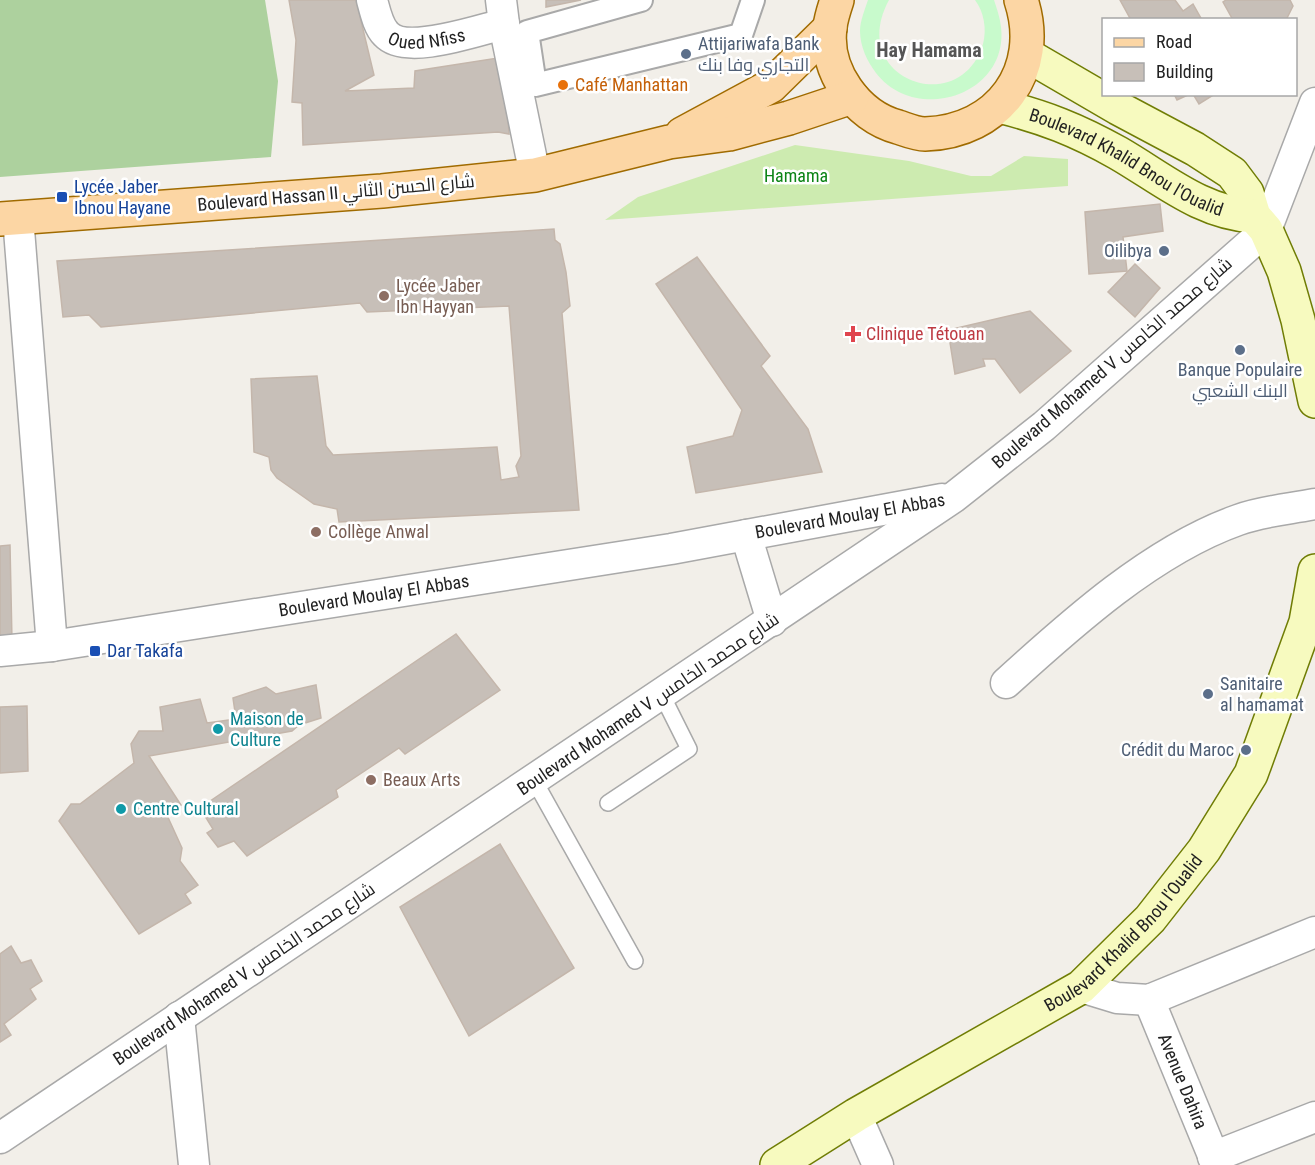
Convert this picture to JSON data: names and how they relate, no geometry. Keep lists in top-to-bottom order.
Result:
{
  "streets": {
    "main road": ["Boulevard Khalid Bnou l'Oualid", "Boulevard Hassan II شارع الحسن الثاني"],
    "street": [
      "Oued Nfiss",
      "Boulevard Mohamed V شارع محمد الخامس",
      "Boulevard Moulay El Abbas",
      "Avenue Dahira"
    ]
  },
  "crossings": [
    ["Boulevard Khalid Bnou l'Oualid", "Boulevard Mohamed V شارع محمد الخامس"],
    ["Boulevard Mohamed V شارع محمد الخامس", "Boulevard Moulay El Abbas"]
  ],
  "districts": ["Hay Hamama"],
  "parks": ["Hamama"],
  "places": {
    "other": [
      "Attijariwafa Bank التجاري وفا بنك",
      "Café Manhattan",
      "Oilibya",
      "Lycée Jaber Ibn Hayyan",
      "Banque Populaire البنك الشعبي",
      "Collège Anwal",
      "Sanitaire al hamamat",
      "Maison de Culture",
      "Crédit du Maroc",
      "Beaux Arts",
      "Centre Cultural"
    ],
    "transit": ["Lycée Jaber Ibnou Hayane", "Dar Takafa"],
    "health": ["Clinique Tétouan"]
  },
  "legend": ["Road", "Building"]
}
